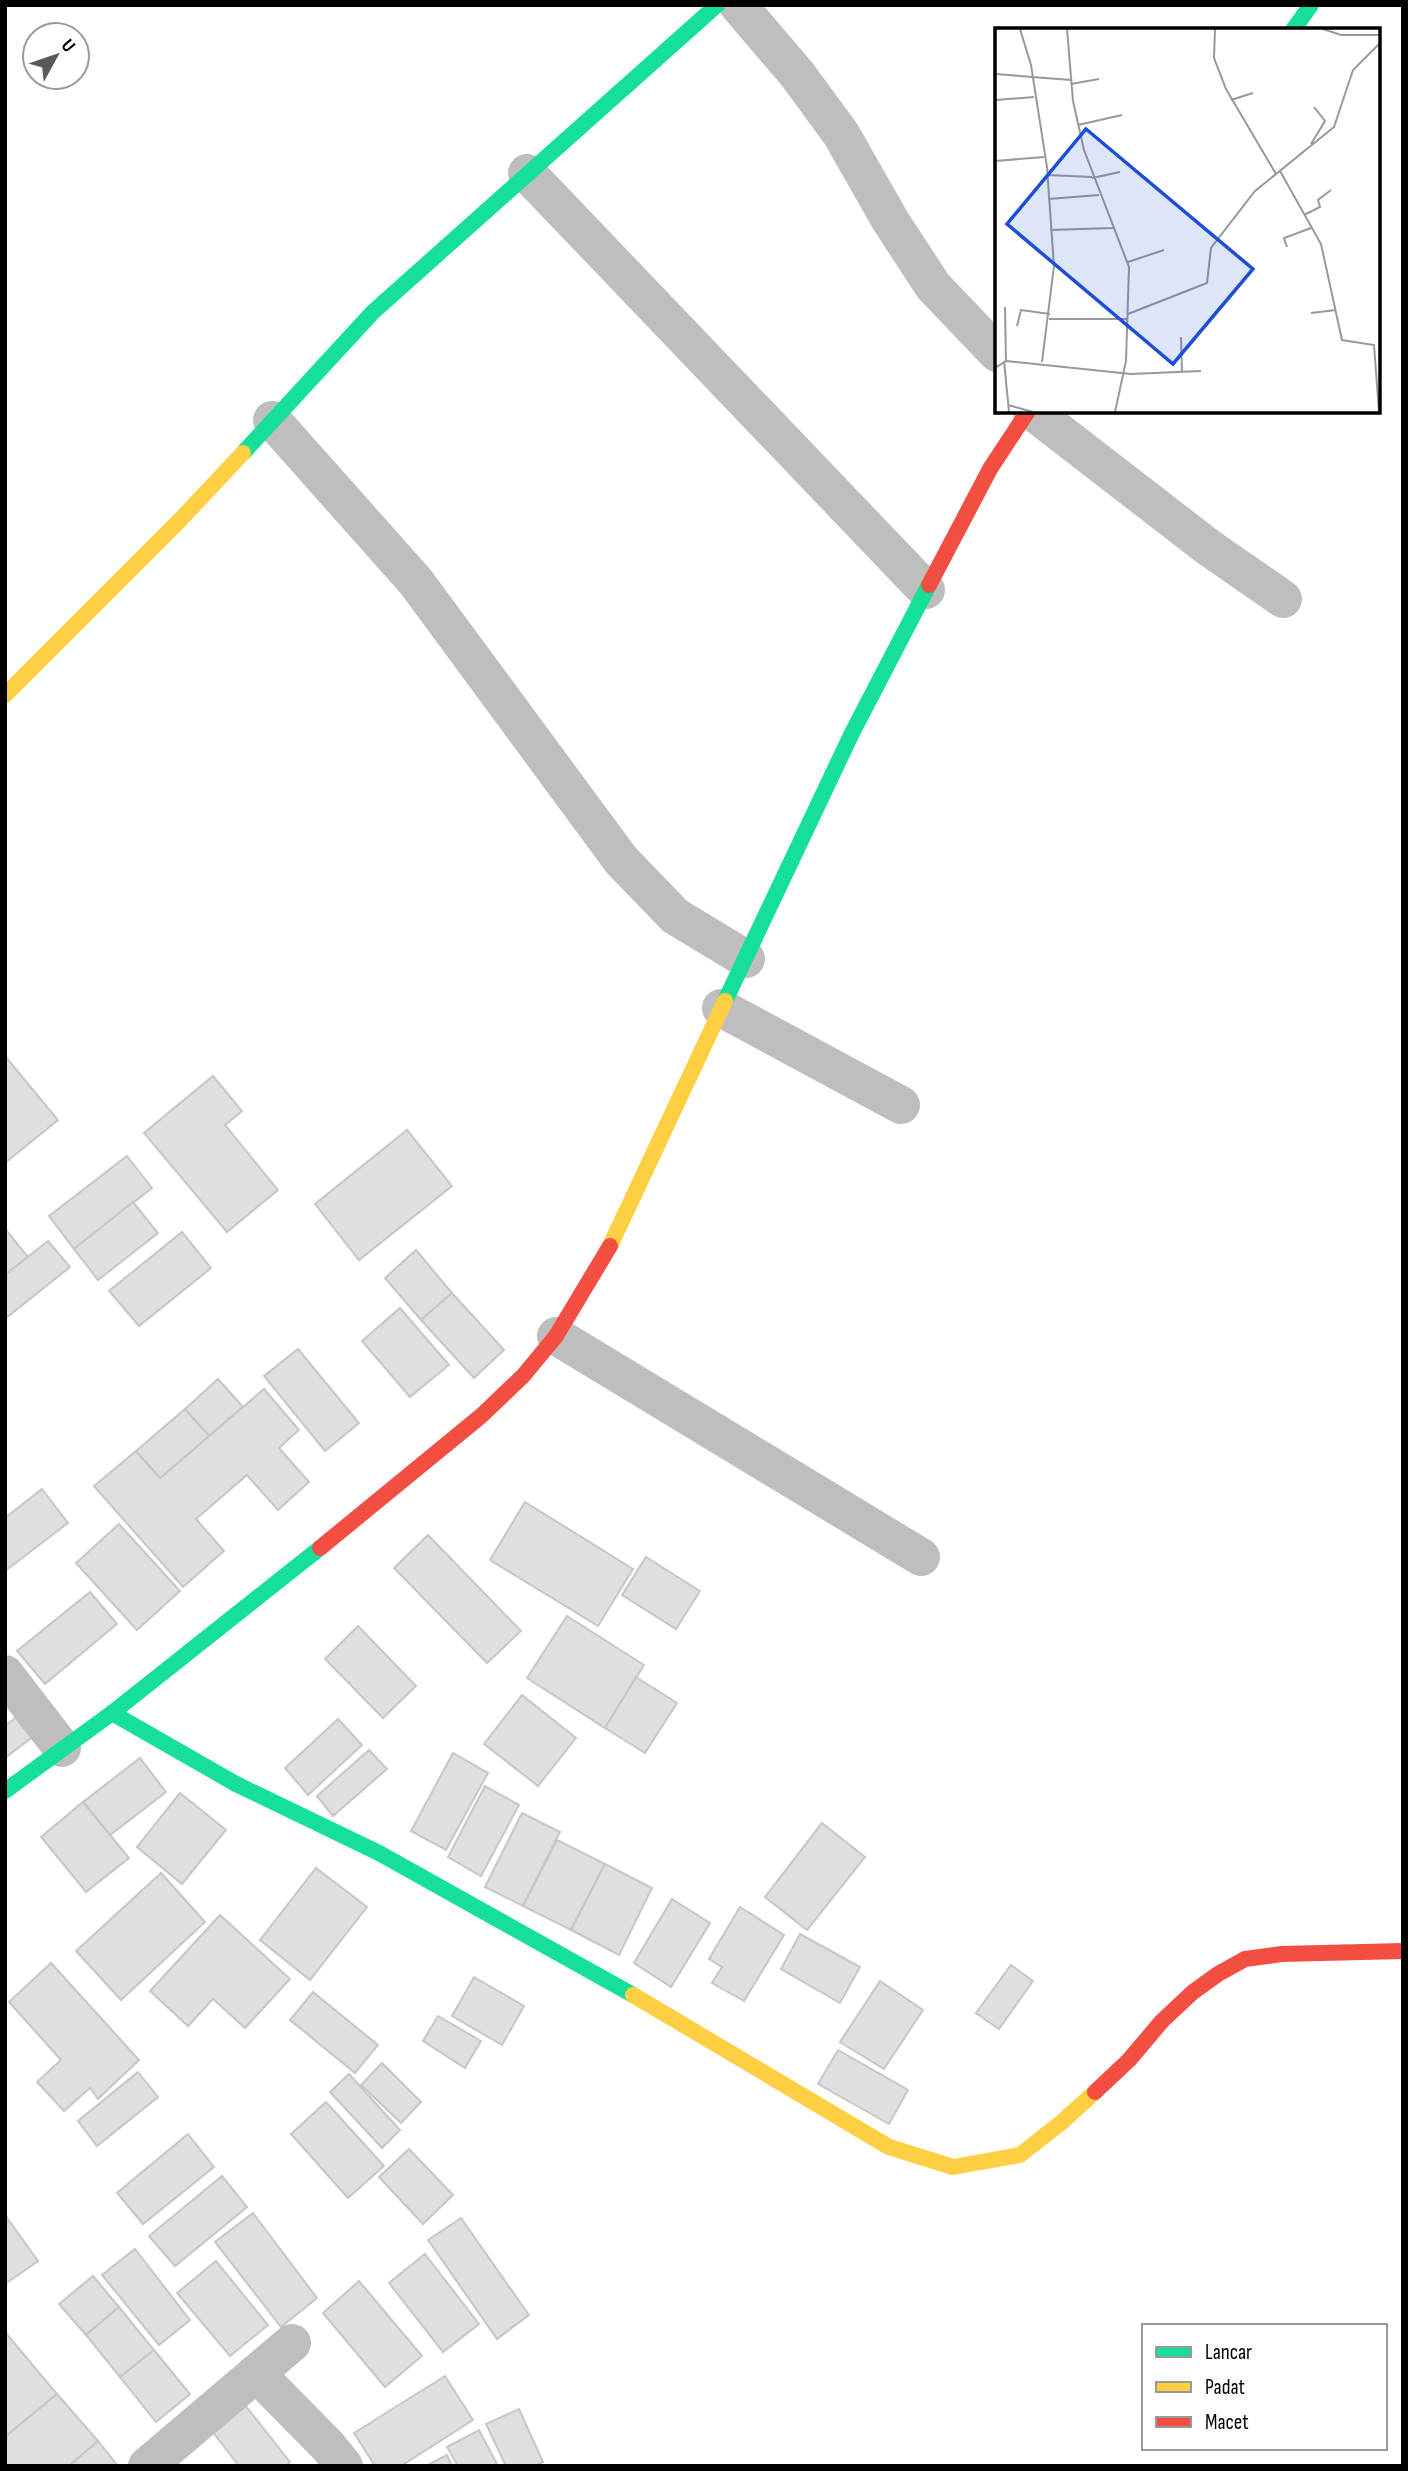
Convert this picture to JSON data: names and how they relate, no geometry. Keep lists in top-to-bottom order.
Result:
{
  "legend": ["Lancar", "Padat", "Macet"],
  "north": "top right"
}
